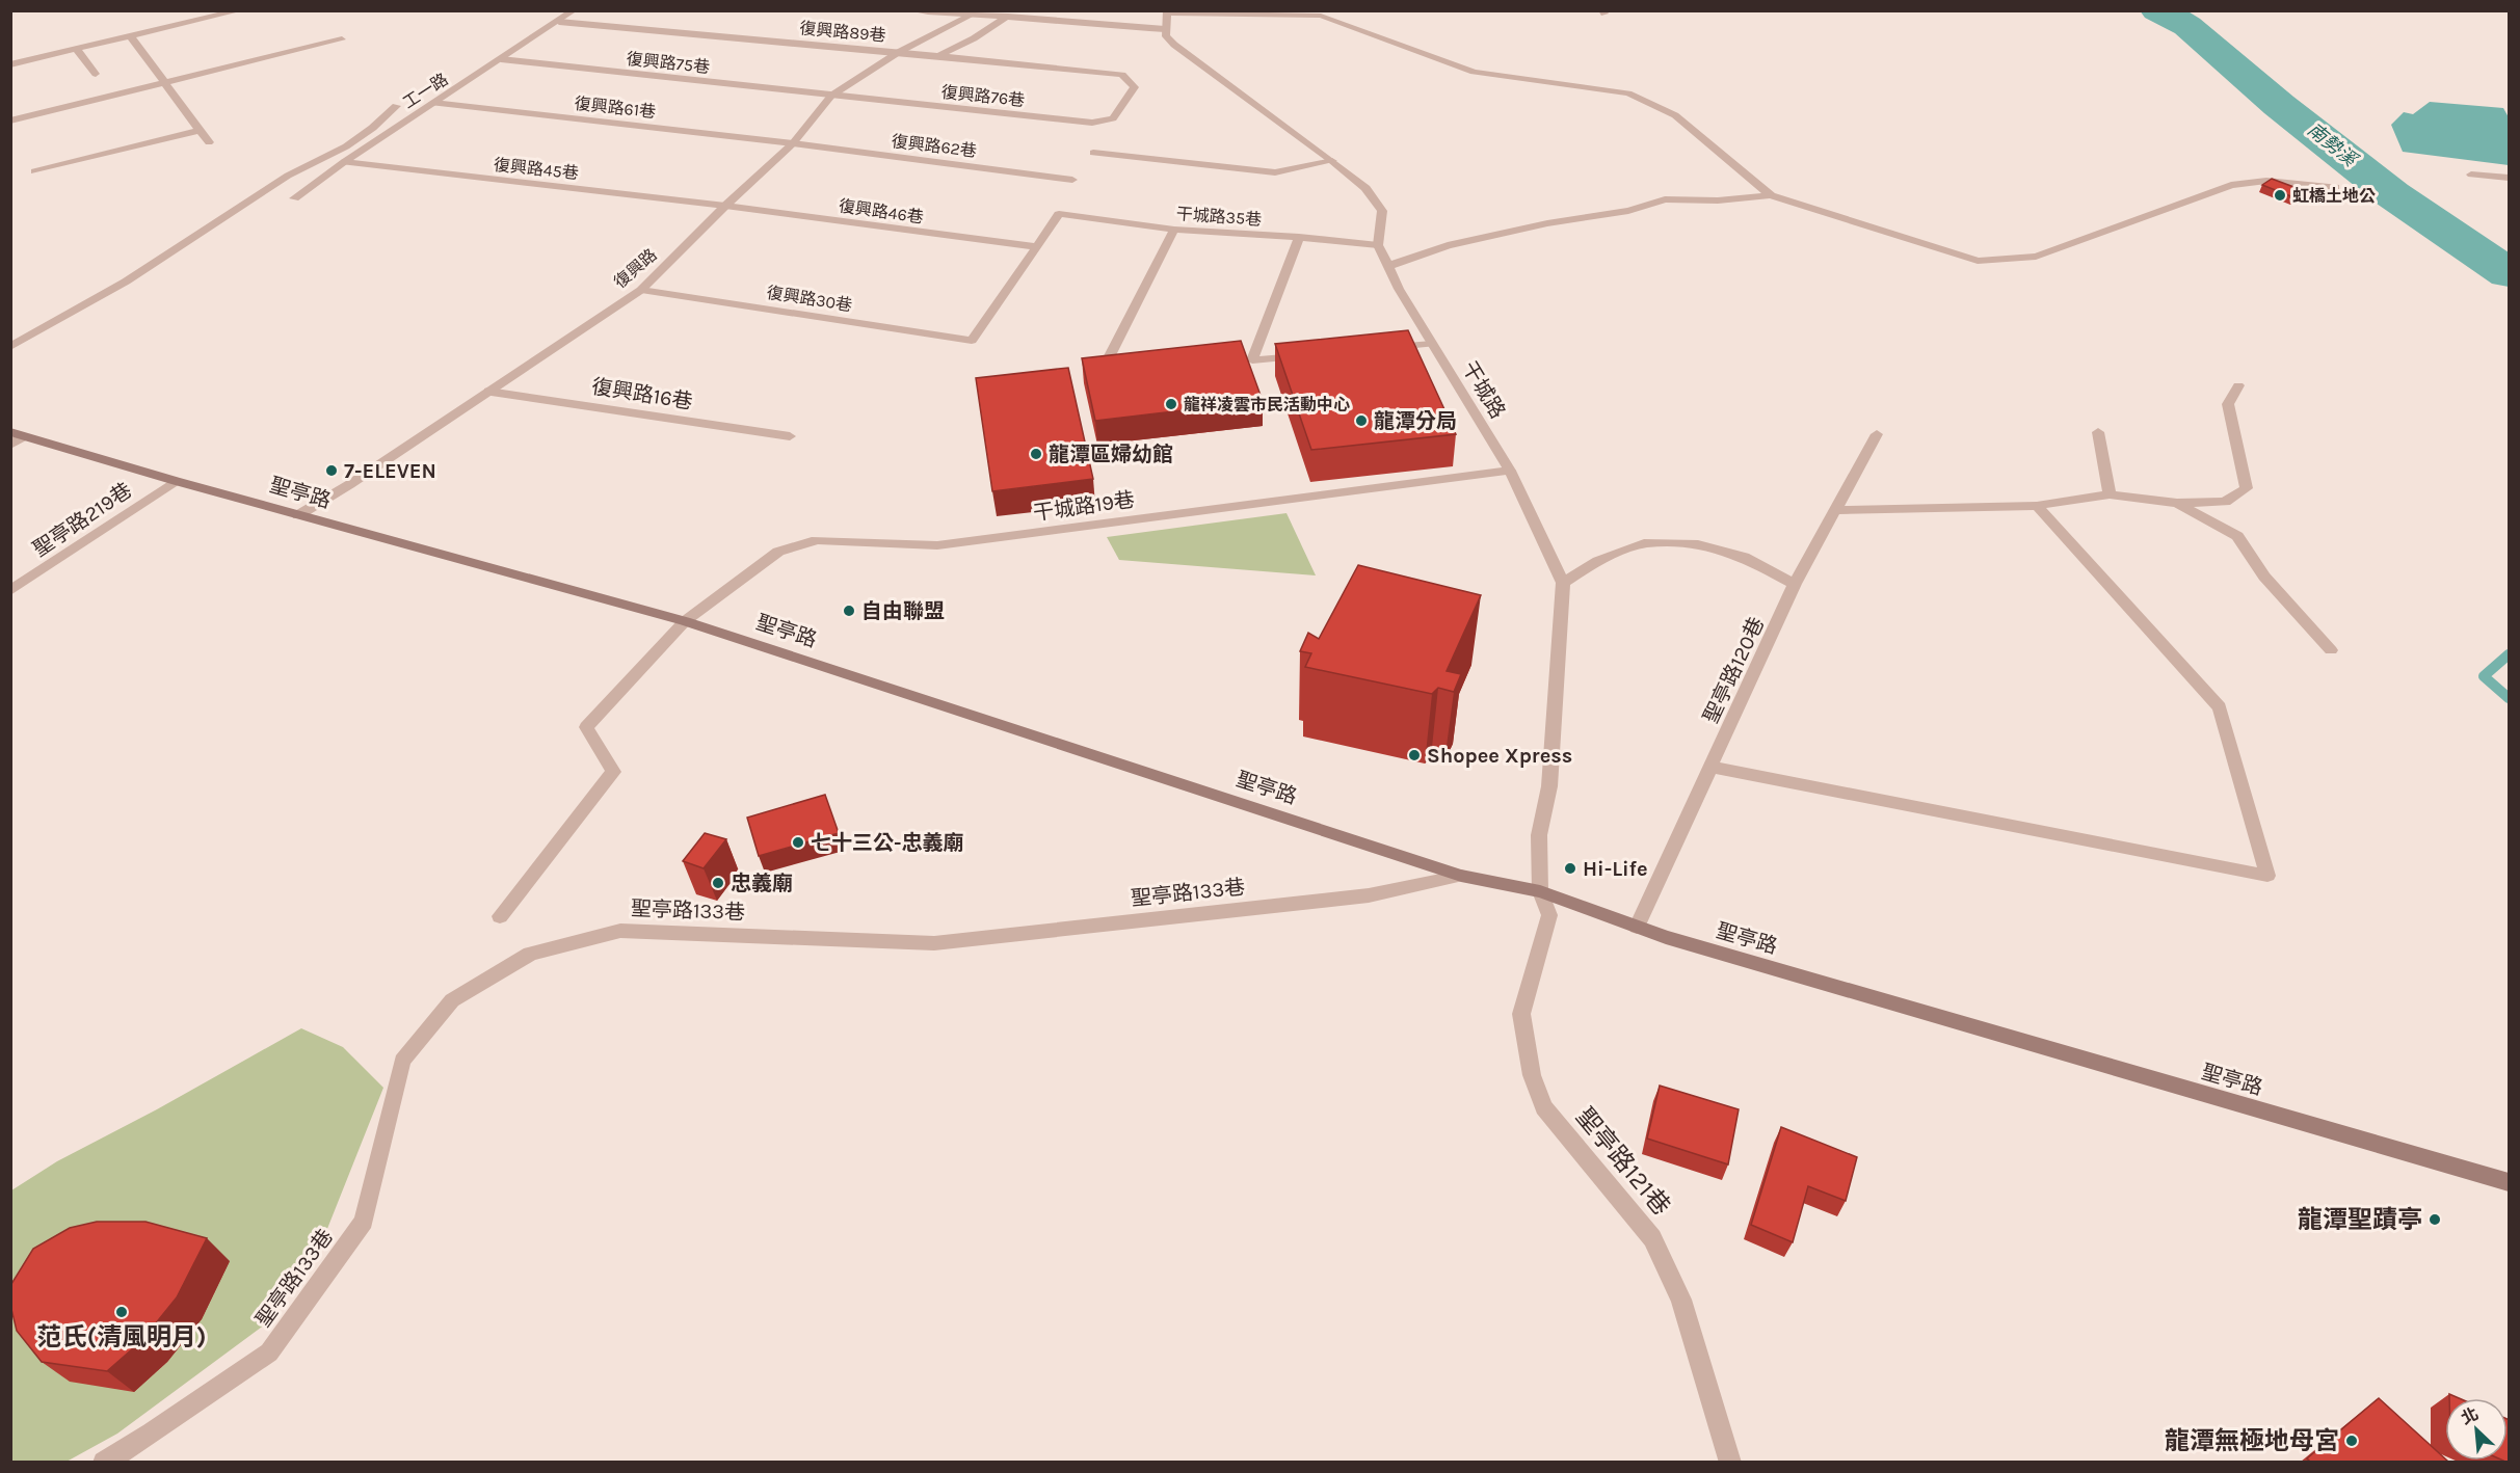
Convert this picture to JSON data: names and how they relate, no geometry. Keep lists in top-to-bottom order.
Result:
{
  "streets": {
    "street": [
      "復興路89巷",
      "復興路75巷",
      "工一路",
      "復興路76巷",
      "復興路61巷",
      "復興路62巷",
      "復興路45巷",
      "復興路46巷",
      "干城路35巷",
      "復興路",
      "復興路30巷",
      "干城路",
      "復興路16巷",
      "聖亭路",
      "干城路19巷",
      "聖亭路219巷",
      "聖亭路120巷",
      "聖亭路133巷",
      "聖亭路121巷"
    ]
  },
  "crossings": [
    ["復興路89巷", "工一路"],
    ["復興路89巷", "復興路76巷"],
    ["復興路89巷", "復興路"],
    ["復興路75巷", "工一路"],
    ["復興路75巷", "復興路76巷"],
    ["復興路75巷", "復興路"],
    ["工一路", "復興路61巷"],
    ["工一路", "復興路45巷"],
    ["復興路76巷", "復興路"],
    ["復興路61巷", "復興路62巷"],
    ["復興路61巷", "復興路"],
    ["復興路62巷", "復興路"],
    ["復興路45巷", "復興路46巷"],
    ["復興路45巷", "復興路"],
    ["復興路46巷", "干城路35巷"],
    ["復興路46巷", "復興路"],
    ["復興路46巷", "復興路30巷"],
    ["干城路35巷", "復興路30巷"],
    ["干城路35巷", "干城路"],
    ["復興路", "復興路30巷"],
    ["復興路", "復興路16巷"],
    ["復興路", "聖亭路"],
    ["干城路", "聖亭路"],
    ["干城路", "干城路19巷"],
    ["干城路", "聖亭路121巷"],
    ["聖亭路", "干城路19巷"],
    ["聖亭路", "聖亭路219巷"],
    ["聖亭路", "聖亭路120巷"],
    ["聖亭路", "聖亭路133巷"],
    ["聖亭路", "聖亭路121巷"]
  ],
  "water": ["南勢溪"],
  "places": [
    "虹橋土地公",
    "龍祥凌雲市民活動中心",
    "龍潭分局",
    "龍潭區婦幼館",
    "7-ELEVEN",
    "自由聯盟",
    "Shopee Xpress",
    "七十三公-忠義廟",
    "Hi-Life",
    "忠義廟",
    "龍潭聖蹟亭",
    "范氏(清風明月)",
    "龍潭無極地母宮"
  ],
  "north": "top left"
}
